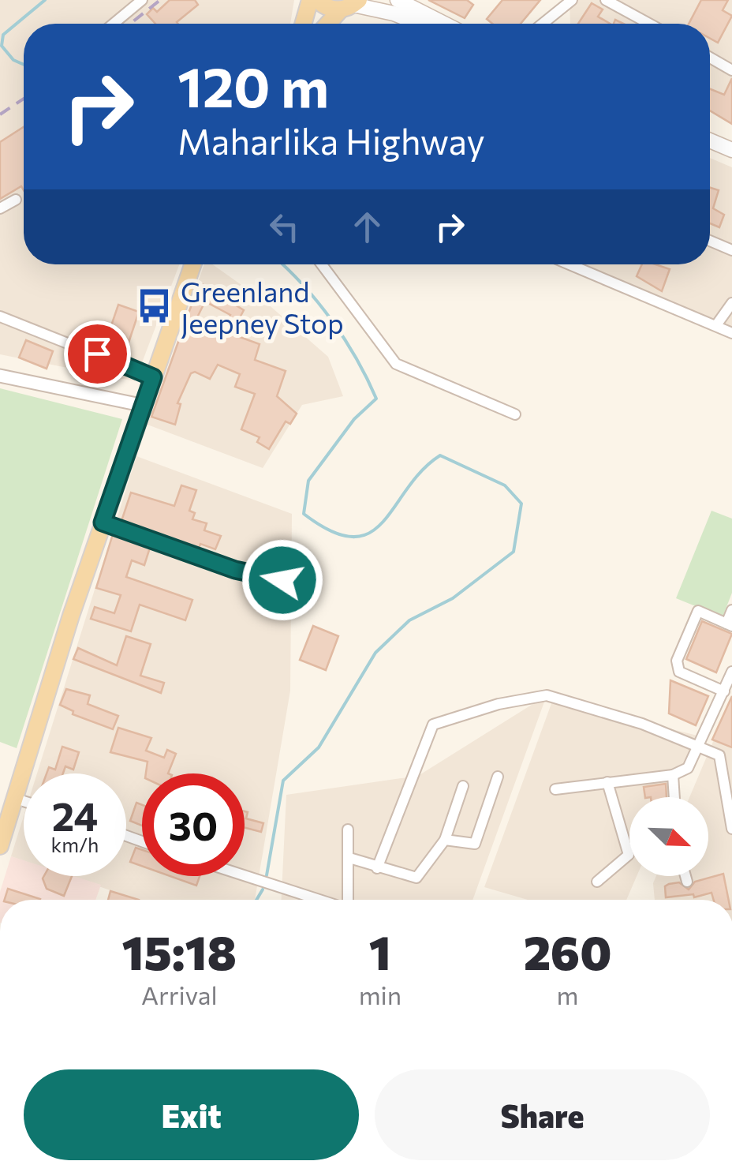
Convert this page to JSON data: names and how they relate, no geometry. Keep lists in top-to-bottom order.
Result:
{
  "places": {
    "bus stop": ["Greenland Jeepney Stop"]
  },
  "north": "bottom right",
  "page": {
    "turn": ["120 m", "Maharlika Highway"],
    "speed": "24 km/h",
    "limit": "30",
    "eta": [
      "15:18",
      "Arrival",
      "1",
      "min",
      "260",
      "m"
    ],
    "buttons": ["Exit", "Share"]
  }
}
